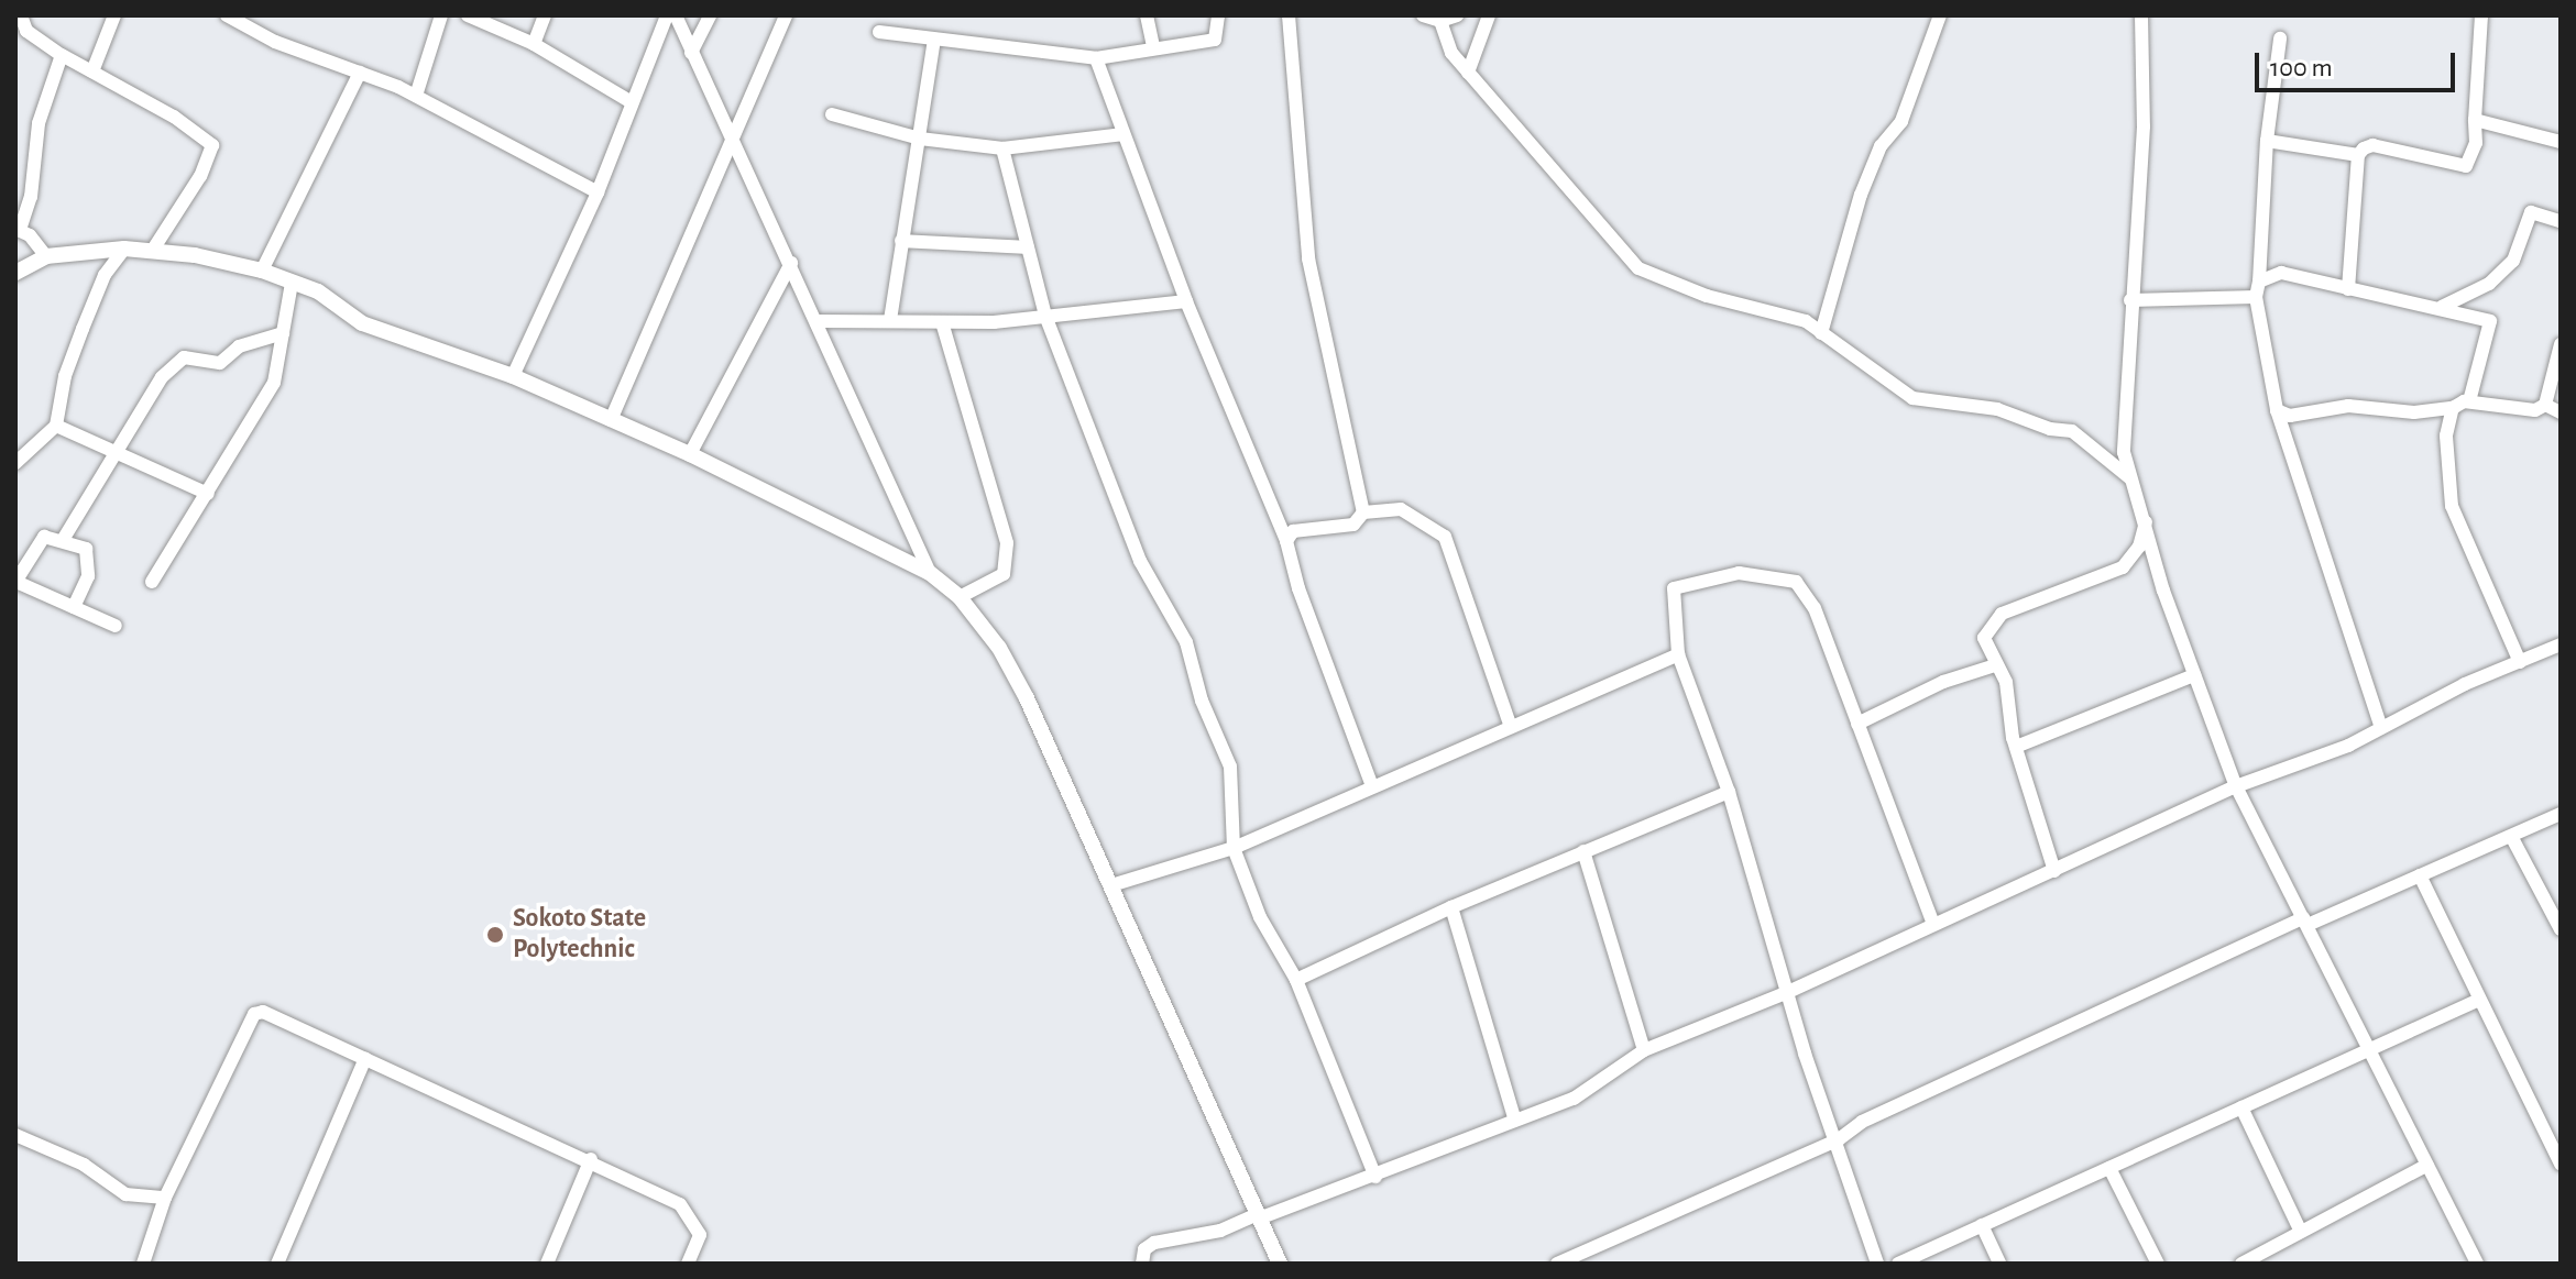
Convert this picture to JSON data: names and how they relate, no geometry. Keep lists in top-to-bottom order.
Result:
{
  "places": ["Sokoto State Polytechnic"],
  "scale_bar": "100 m"
}
